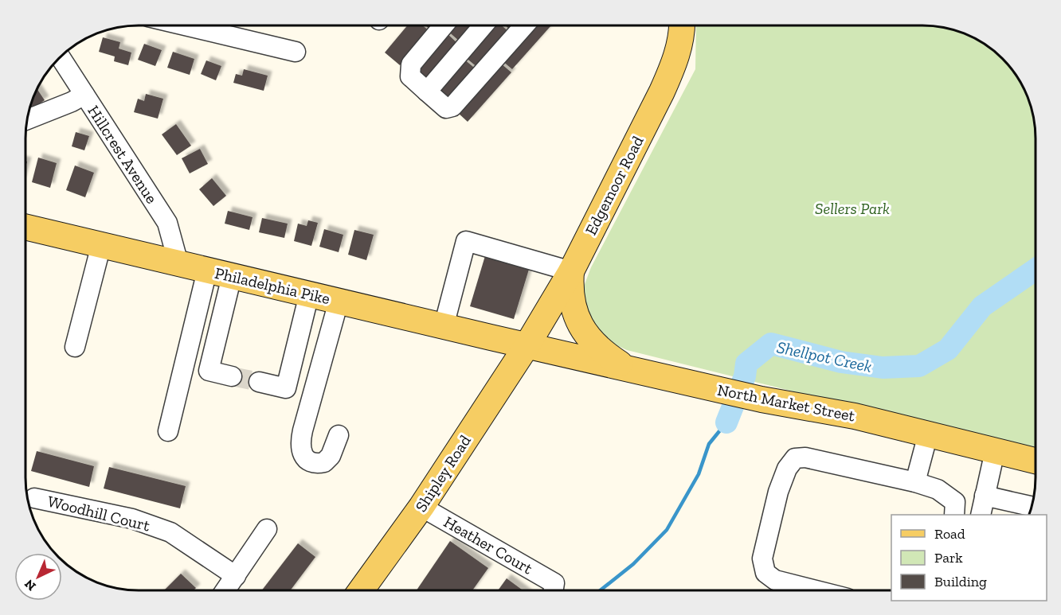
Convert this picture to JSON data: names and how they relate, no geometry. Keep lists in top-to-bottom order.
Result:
{
  "streets": {
    "main road": [
      "Edgemoor Road",
      "Philadelphia Pike",
      "North Market Street",
      "Shipley Road"
    ],
    "street": ["Hillcrest Avenue", "Woodhill Court", "Heather Court"]
  },
  "crossings": [
    ["Hillcrest Avenue", "Philadelphia Pike"],
    ["Edgemoor Road", "Philadelphia Pike"],
    ["Edgemoor Road", "North Market Street"],
    ["Edgemoor Road", "Shipley Road"],
    ["Philadelphia Pike", "North Market Street"],
    ["Philadelphia Pike", "Shipley Road"],
    ["North Market Street", "Shipley Road"],
    ["Shipley Road", "Heather Court"]
  ],
  "water": ["Shellpot Creek"],
  "parks": ["Sellers Park"],
  "legend": ["Road", "Park", "Building"],
  "north": "bottom left"
}
